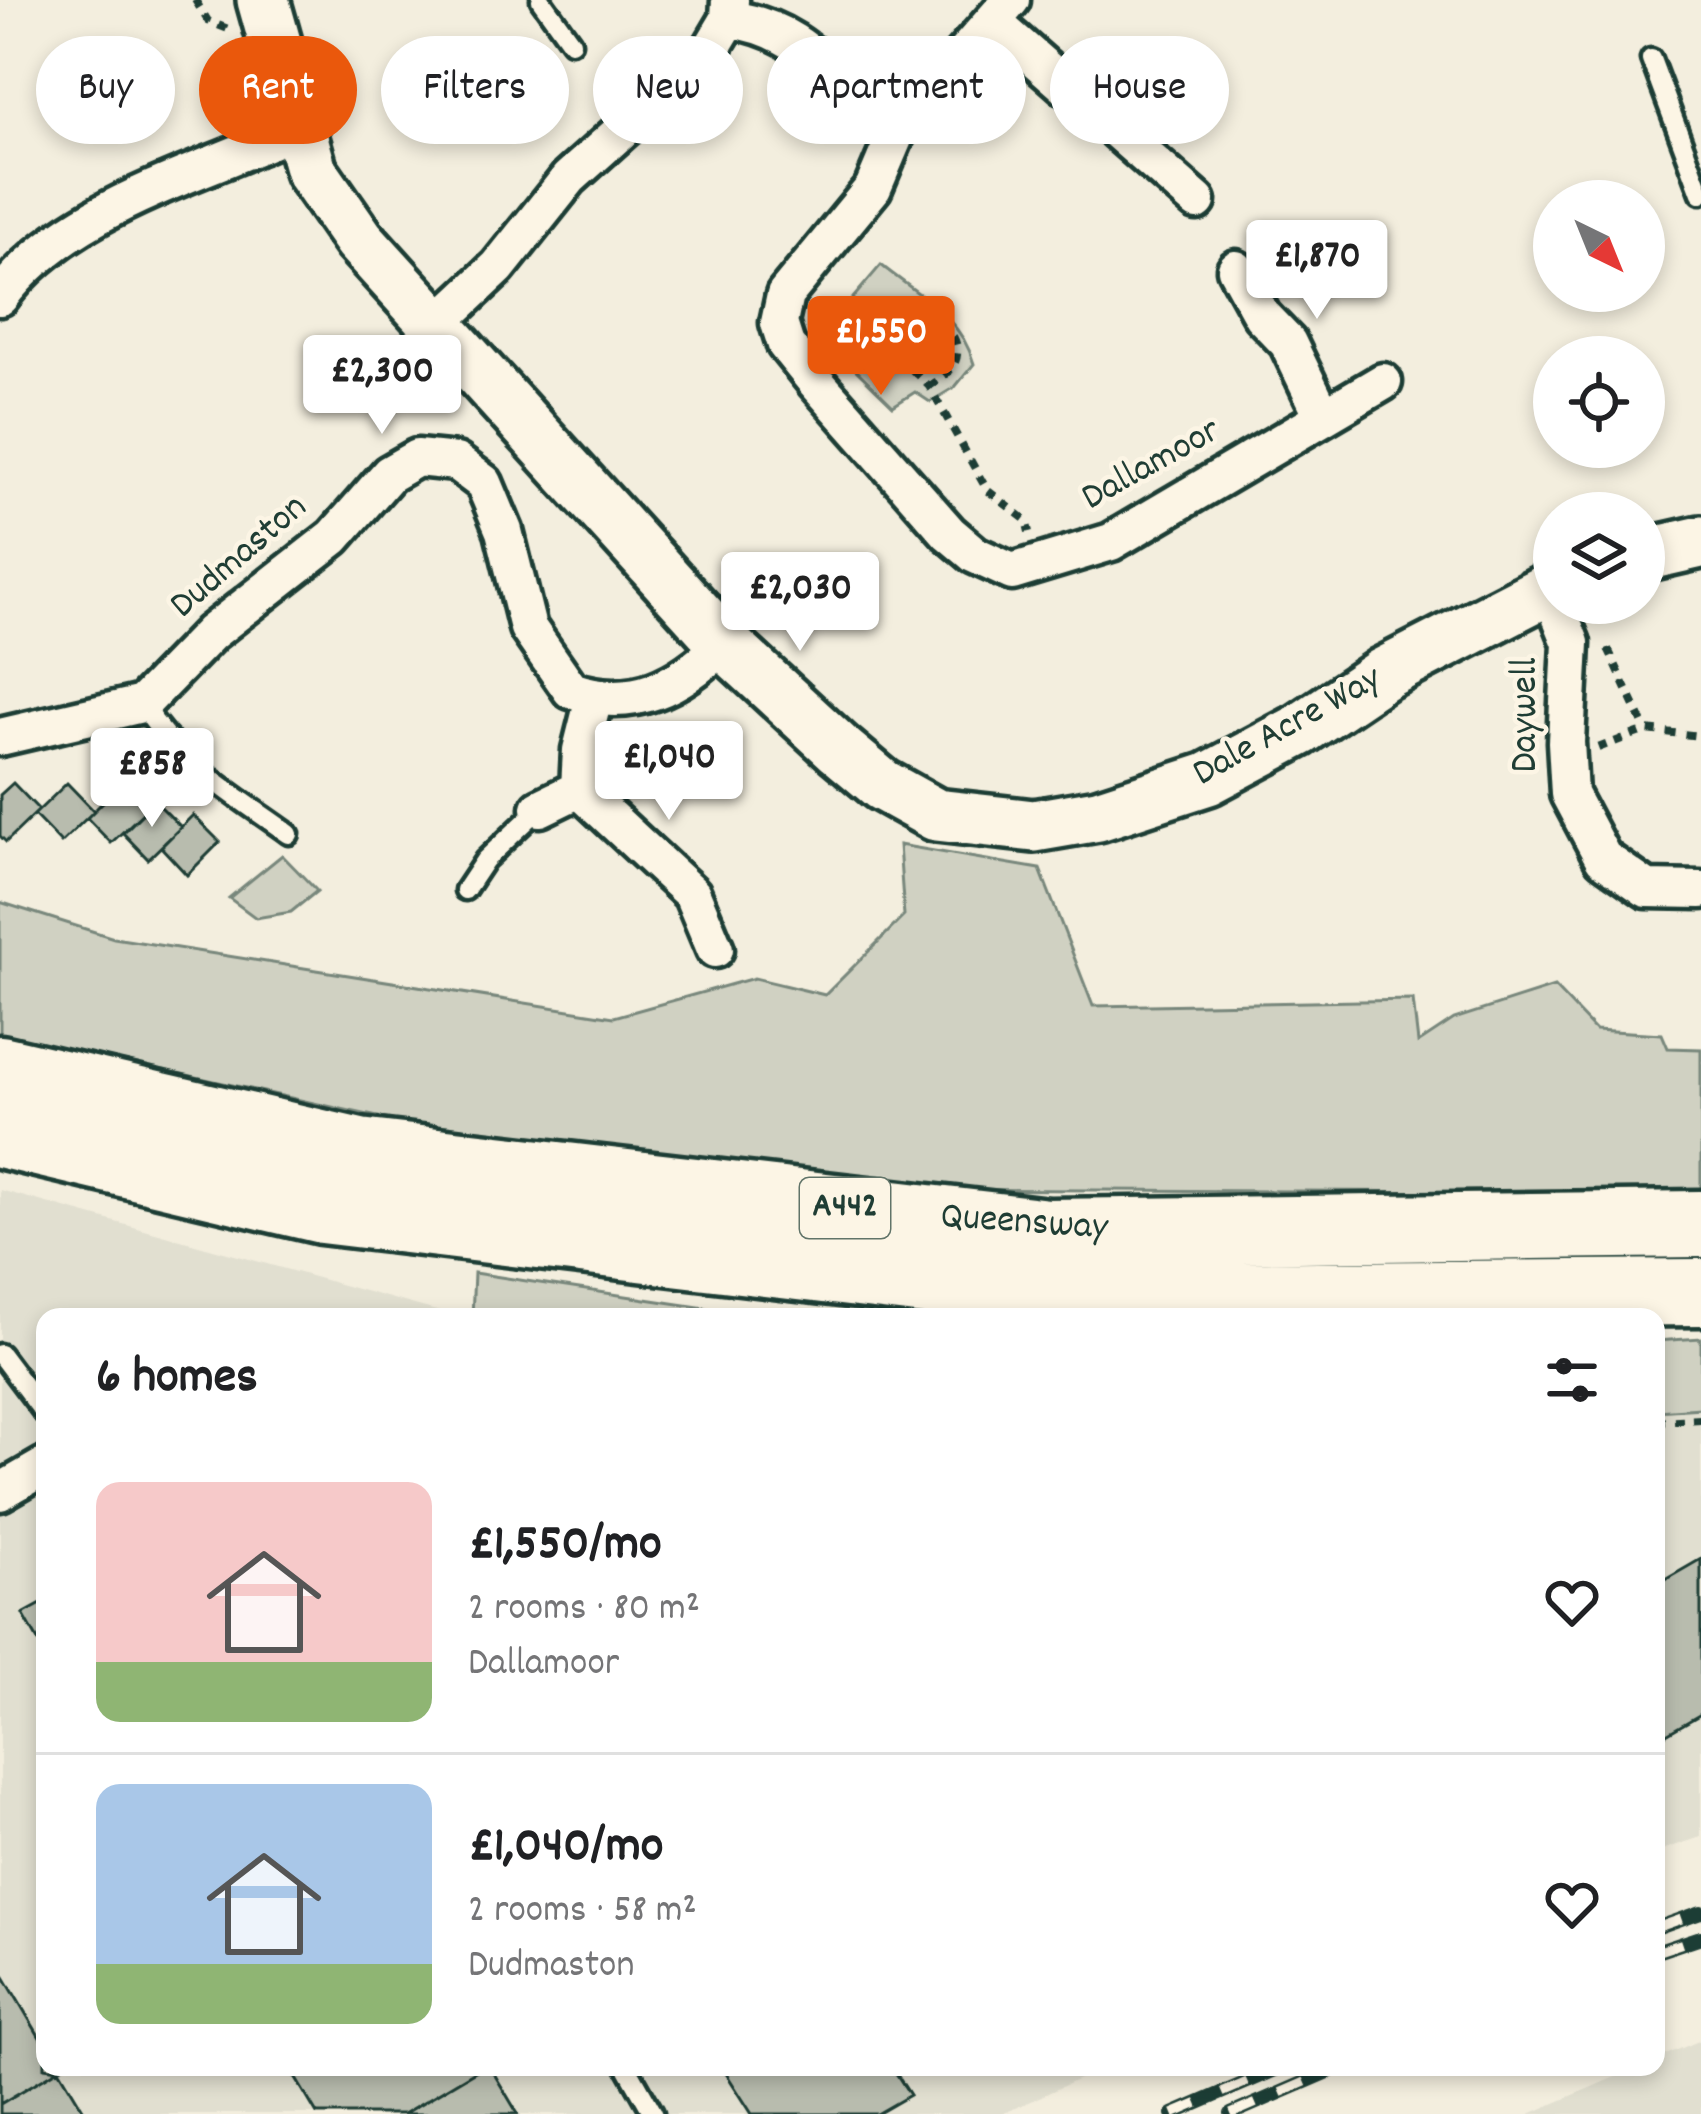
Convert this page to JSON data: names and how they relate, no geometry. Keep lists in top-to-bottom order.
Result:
{
  "streets": {
    "highway": ["A442", "Queensway"],
    "street": [
      "Dallamoor",
      "Dudmaston",
      "Daywell",
      "Dale Acre Way"
    ]
  },
  "north": "bottom right",
  "page": {
    "chip": [
      "Buy",
      "Rent",
      "Filters",
      "New",
      "Apartment",
      "House"
    ],
    "price": [
      "£1,870",
      "£1,550",
      "£2,300",
      "£2,030",
      "£1,040",
      "£858"
    ],
    "heading": "6 homes",
    "list": [
      {
        "name": "£1,550/mo",
        "note": "2 rooms · 80 m² · Dallamoor"
      },
      {
        "name": "£1,040/mo",
        "note": "2 rooms · 58 m² · Dudmaston"
      }
    ]
  }
}
